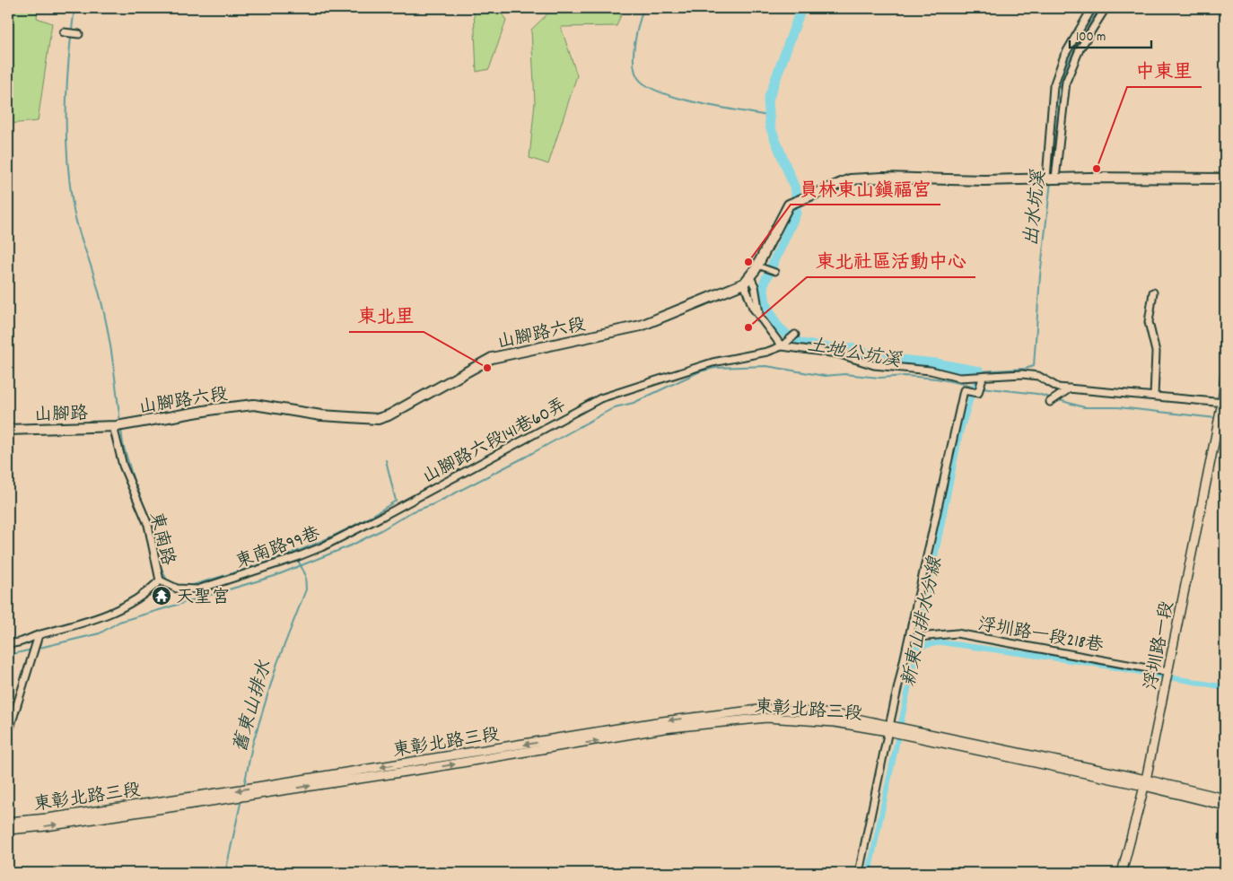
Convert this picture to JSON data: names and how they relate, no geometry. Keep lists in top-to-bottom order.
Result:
{
  "streets": {
    "main road": ["山腳路六段", "山腳路"],
    "street": [
      "山腳路六段141巷60弄",
      "東南路",
      "東南路99巷",
      "浮圳路一段218巷",
      "浮圳路一段",
      "東彰北路三段"
    ]
  },
  "crossings": [
    ["山腳路六段", "山腳路"],
    ["山腳路六段", "東南路"],
    ["山腳路", "東南路"],
    ["山腳路六段141巷60弄", "東南路99巷"],
    ["東南路", "東南路99巷"],
    ["浮圳路一段218巷", "浮圳路一段"]
  ],
  "water": [
    "出水坑溪",
    "土地公坑溪",
    "新東山排水分線",
    "舊東山排水"
  ],
  "places": {
    "other": [
      "中東里",
      "員林東山鎮福宮",
      "東北社區活動中心",
      "東北里"
    ],
    "temple": ["天聖宮"]
  },
  "scale_bar": "100 m"
}
